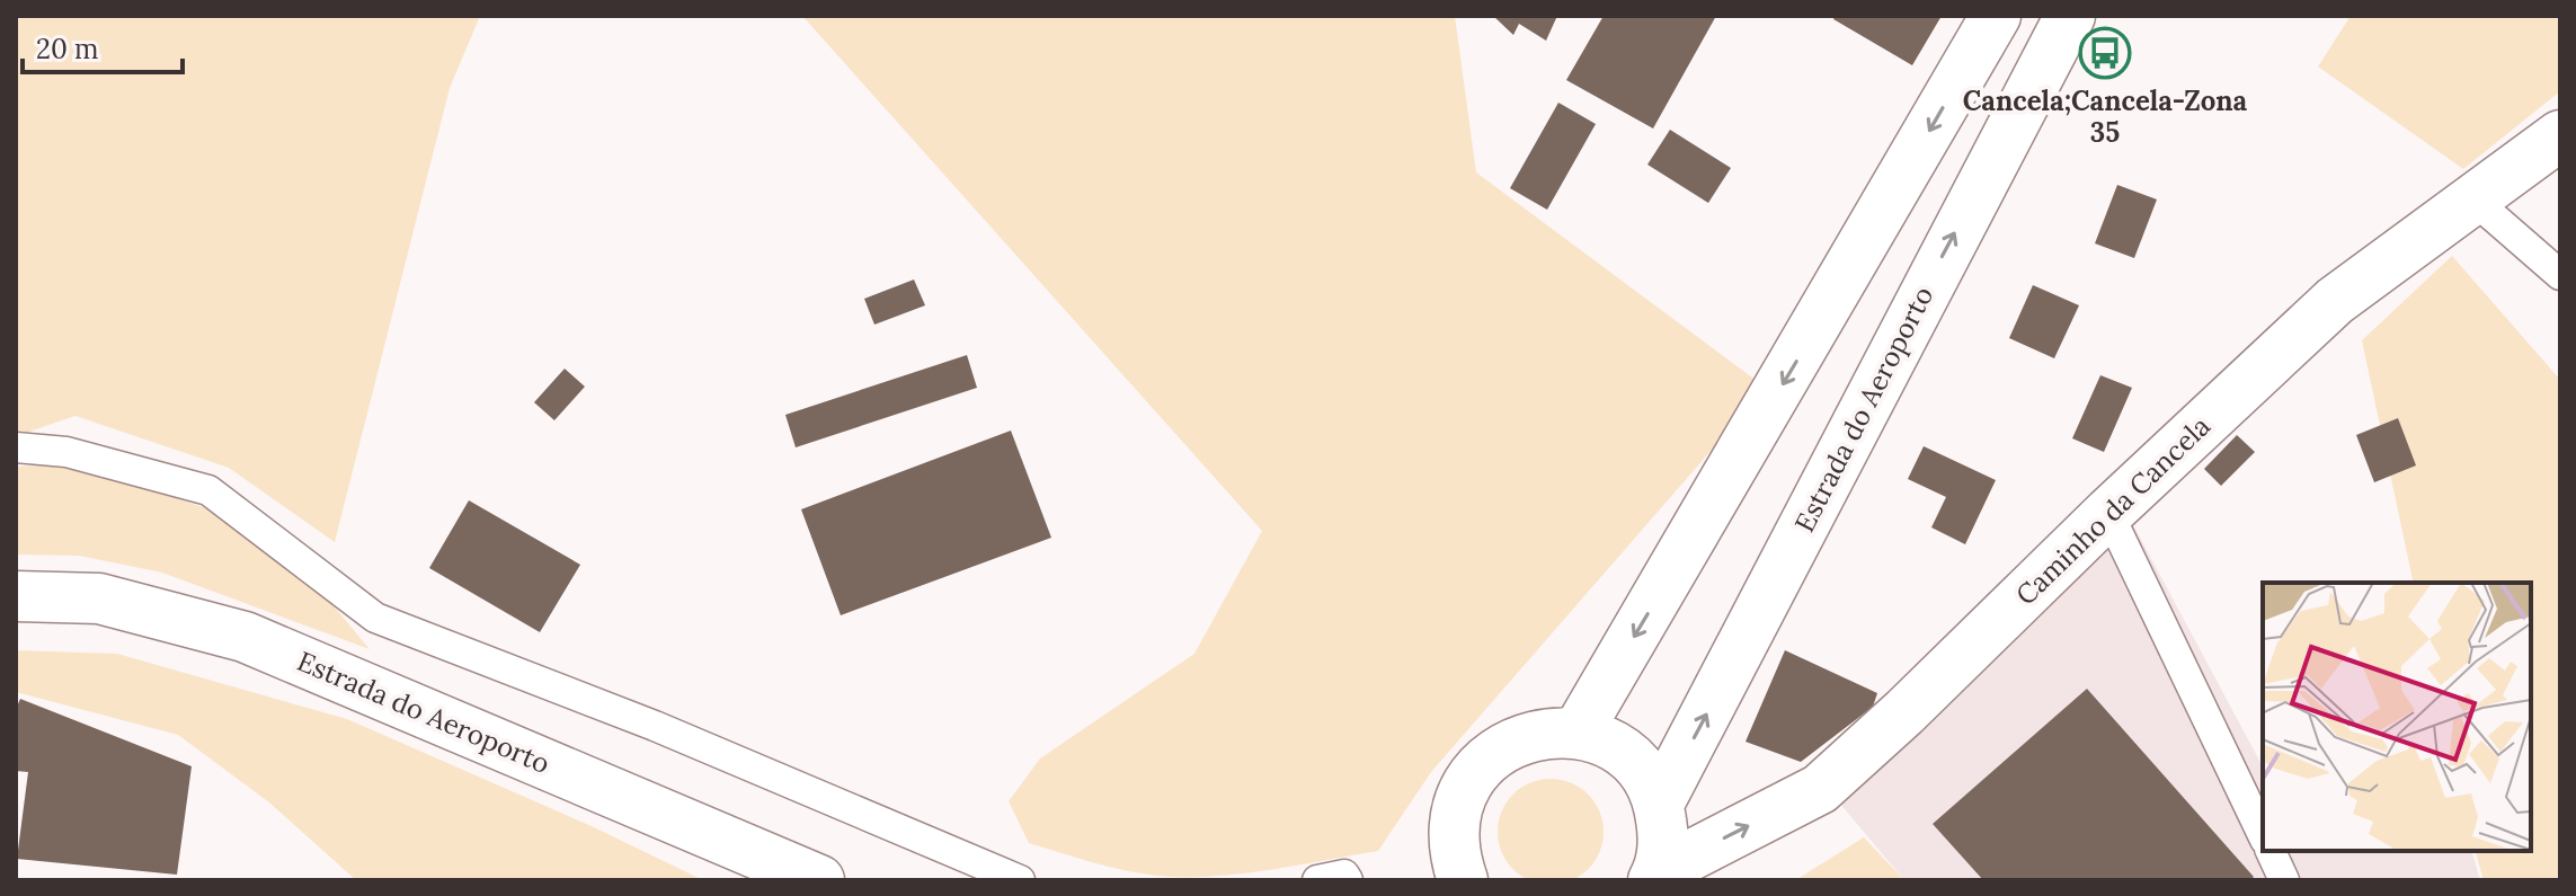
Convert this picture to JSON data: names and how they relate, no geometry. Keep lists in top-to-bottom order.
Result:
{
  "streets": {
    "main road": ["Estrada do Aeroporto", "Caminho da Cancela"]
  },
  "places": {
    "bus stop": ["Cancela;Cancela-Zona 35"]
  },
  "scale_bar": "20 m"
}
